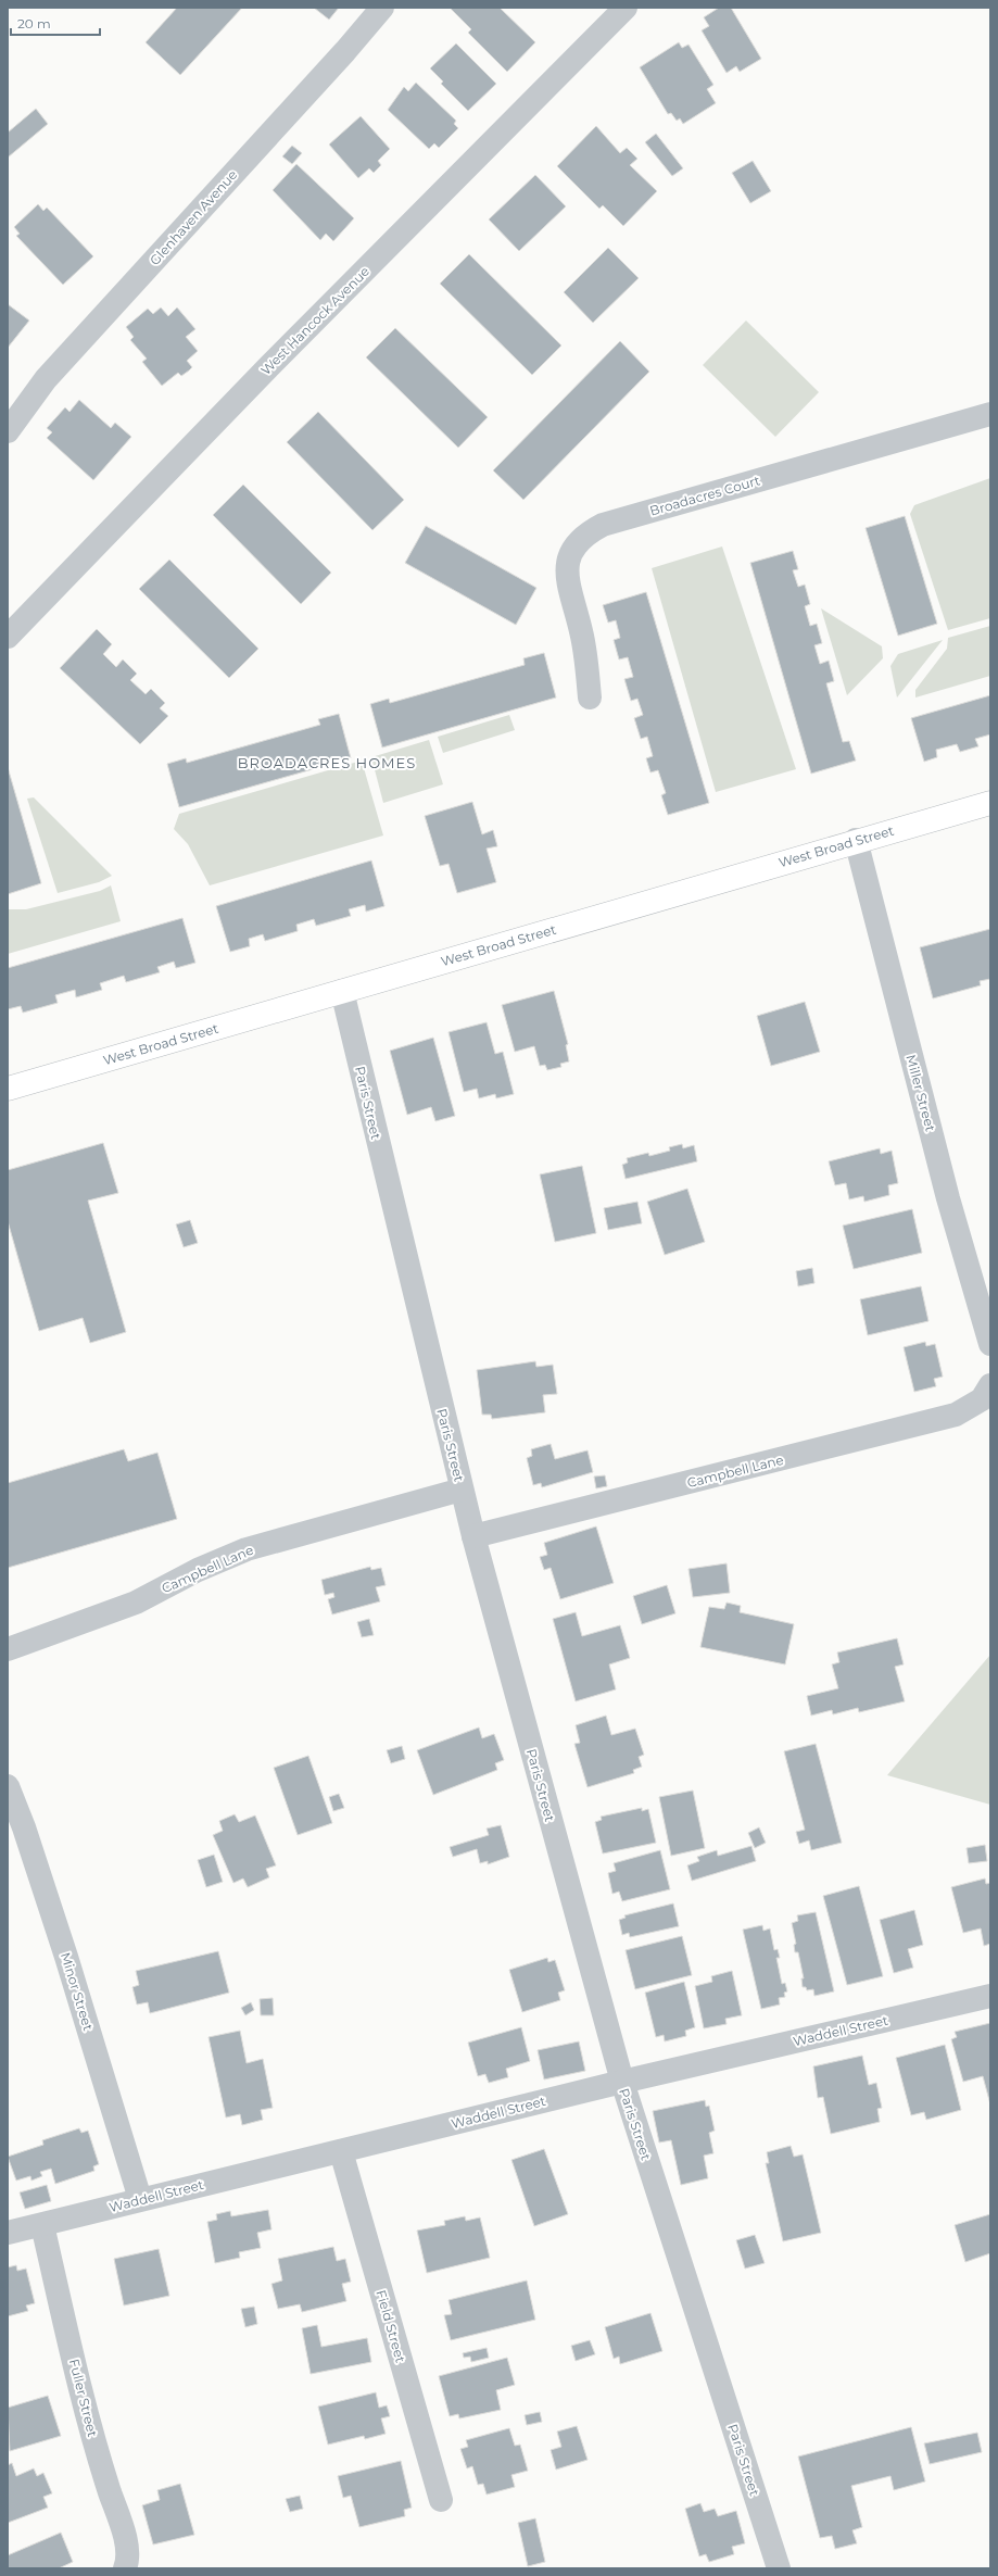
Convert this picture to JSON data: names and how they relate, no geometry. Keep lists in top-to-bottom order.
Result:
{
  "streets": {
    "main road": ["West Broad Street"],
    "street": [
      "Glenhaven Avenue",
      "West Hancock Avenue",
      "Broadacres Court",
      "Miller Street",
      "Paris Street",
      "Campbell Lane",
      "Minor Street",
      "Waddell Street",
      "Field Street",
      "Fuller Street"
    ]
  },
  "crossings": [
    ["West Broad Street", "Miller Street"],
    ["West Broad Street", "Paris Street"],
    ["Paris Street", "Campbell Lane"],
    ["Paris Street", "Waddell Street"],
    ["Minor Street", "Waddell Street"],
    ["Waddell Street", "Field Street"],
    ["Waddell Street", "Fuller Street"]
  ],
  "districts": ["BROADACRES HOMES"],
  "scale_bar": "20 m"
}
